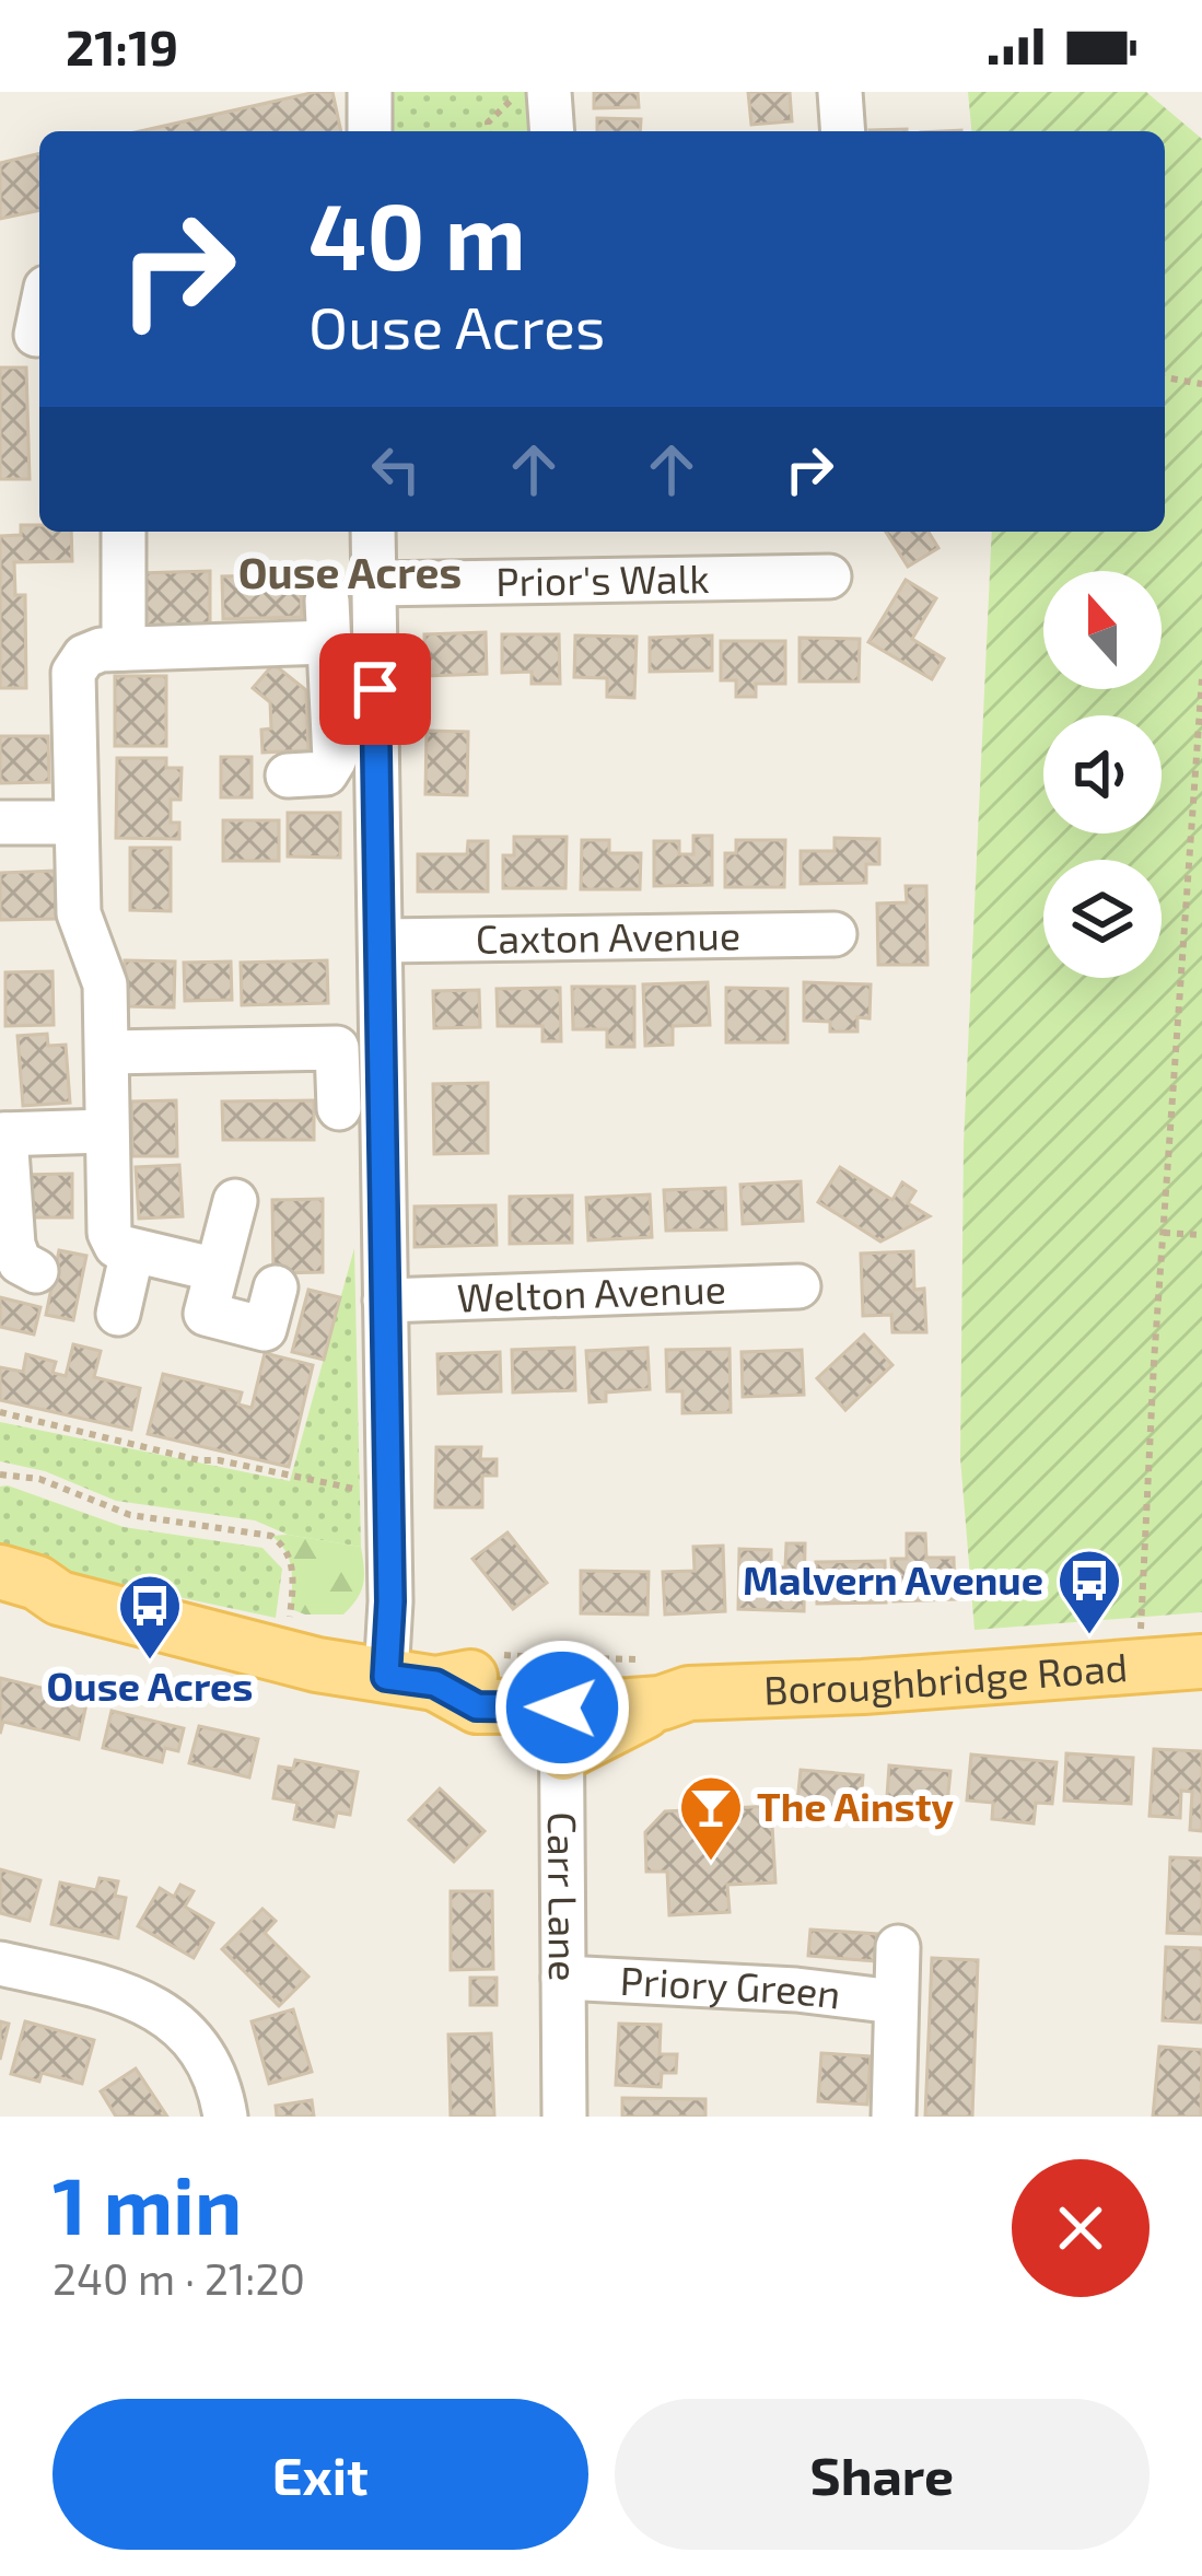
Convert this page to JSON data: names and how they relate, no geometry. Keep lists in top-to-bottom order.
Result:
{
  "streets": {
    "main road": ["Boroughbridge Road"],
    "street": [
      "Prior's Walk",
      "Caxton Avenue",
      "Welton Avenue",
      "Carr Lane",
      "Priory Green"
    ]
  },
  "crossings": [
    ["Boroughbridge Road", "Carr Lane"],
    ["Carr Lane", "Priory Green"]
  ],
  "districts": ["Ouse Acres"],
  "places": {
    "bus stop": ["Malvern Avenue", "Ouse Acres"],
    "bar": ["The Ainsty"]
  },
  "north": "top",
  "page": {
    "status": "21:19",
    "turn": ["40 m", "Ouse Acres"],
    "heading": ["1 min", "240 m · 21:20"],
    "buttons": ["Exit", "Share"]
  }
}
